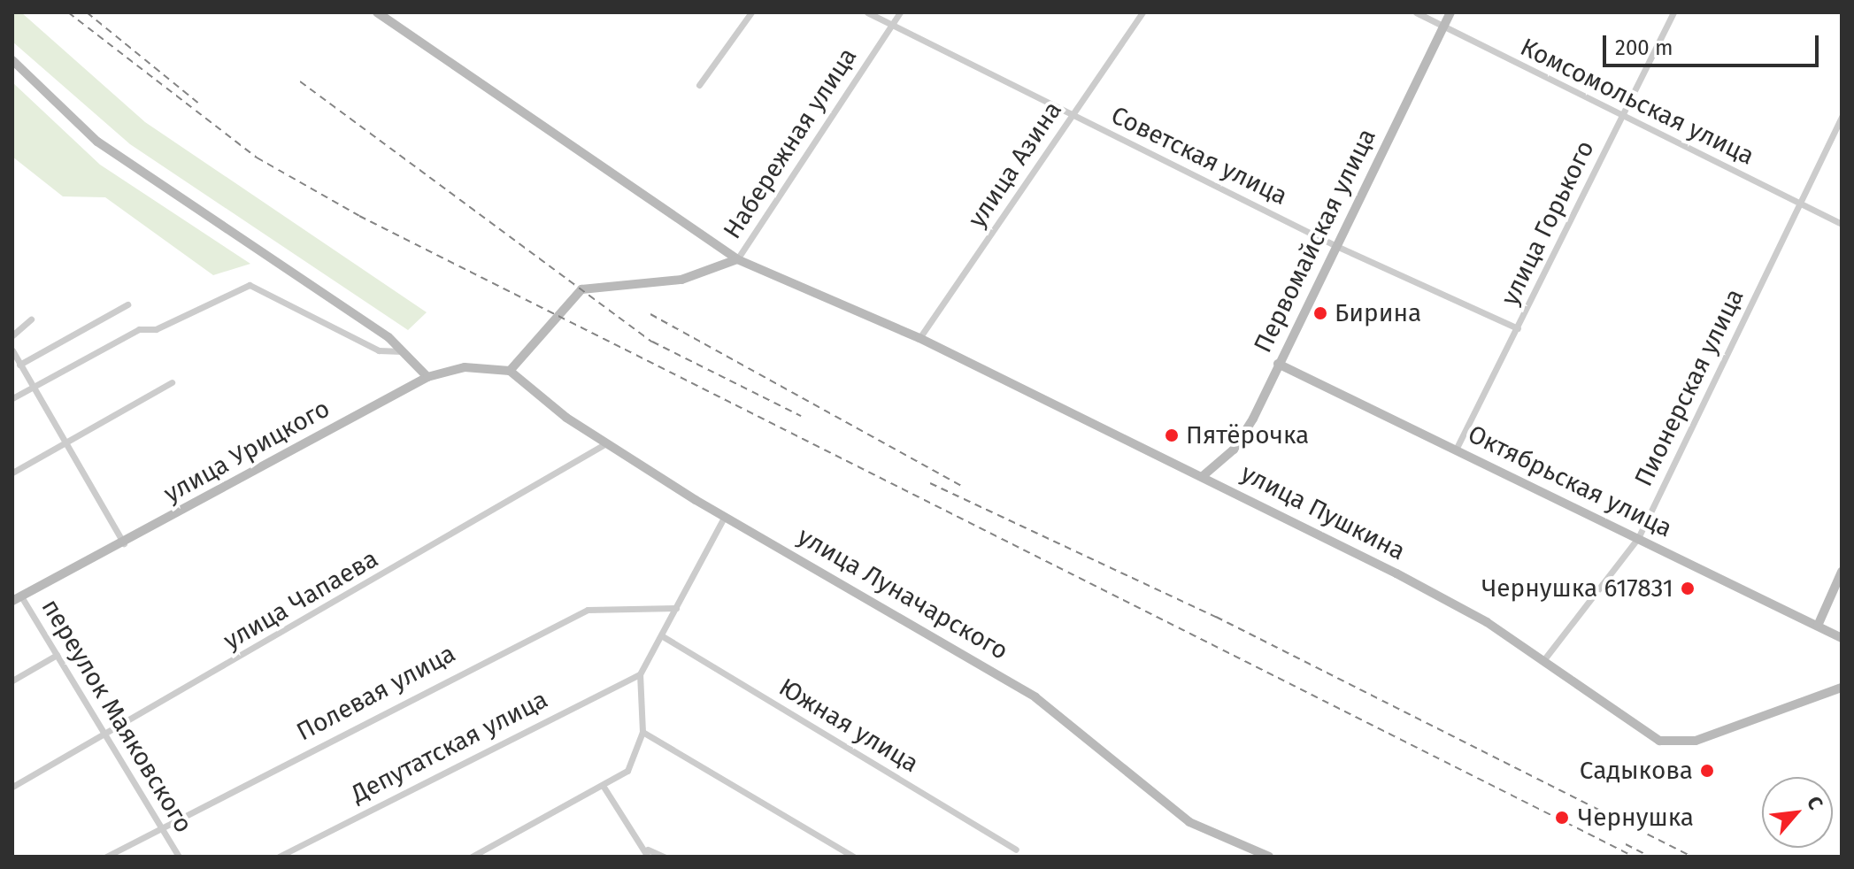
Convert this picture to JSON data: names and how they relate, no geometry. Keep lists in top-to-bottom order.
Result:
{
  "streets": {
    "street": [
      "Комсомольская улица",
      "Набережная улица",
      "Советская улица",
      "улица Азина",
      "улица Горького",
      "Первомайская улица",
      "Пионерская улица",
      "улица Урицкого",
      "Октябрьская улица",
      "улица Пушкина",
      "улица Луначарского",
      "улица Чапаева",
      "Полевая улица",
      "переулок Маяковского",
      "Южная улица",
      "Депутатская улица"
    ]
  },
  "crossings": [
    ["Комсомольская улица", "улица Горького"],
    ["Комсомольская улица", "Первомайская улица"],
    ["Комсомольская улица", "Пионерская улица"],
    ["Набережная улица", "Советская улица"],
    ["Набережная улица", "улица Пушкина"],
    ["Советская улица", "улица Азина"],
    ["Советская улица", "улица Горького"],
    ["Советская улица", "Первомайская улица"],
    ["улица Азина", "улица Пушкина"],
    ["улица Горького", "Октябрьская улица"],
    ["Первомайская улица", "Октябрьская улица"],
    ["Первомайская улица", "улица Пушкина"],
    ["Пионерская улица", "Октябрьская улица"],
    ["Пионерская улица", "улица Пушкина"],
    ["улица Урицкого", "улица Луначарского"],
    ["улица Урицкого", "переулок Маяковского"],
    ["улица Луначарского", "улица Чапаева"],
    ["улица Чапаева", "переулок Маяковского"],
    ["Полевая улица", "переулок Маяковского"]
  ],
  "places": [
    "Бирина",
    "Пятёрочка",
    "Чернушка 617831",
    "Садыкова",
    "Чернушка"
  ],
  "scale_bar": "200 m",
  "north": "top right"
}
